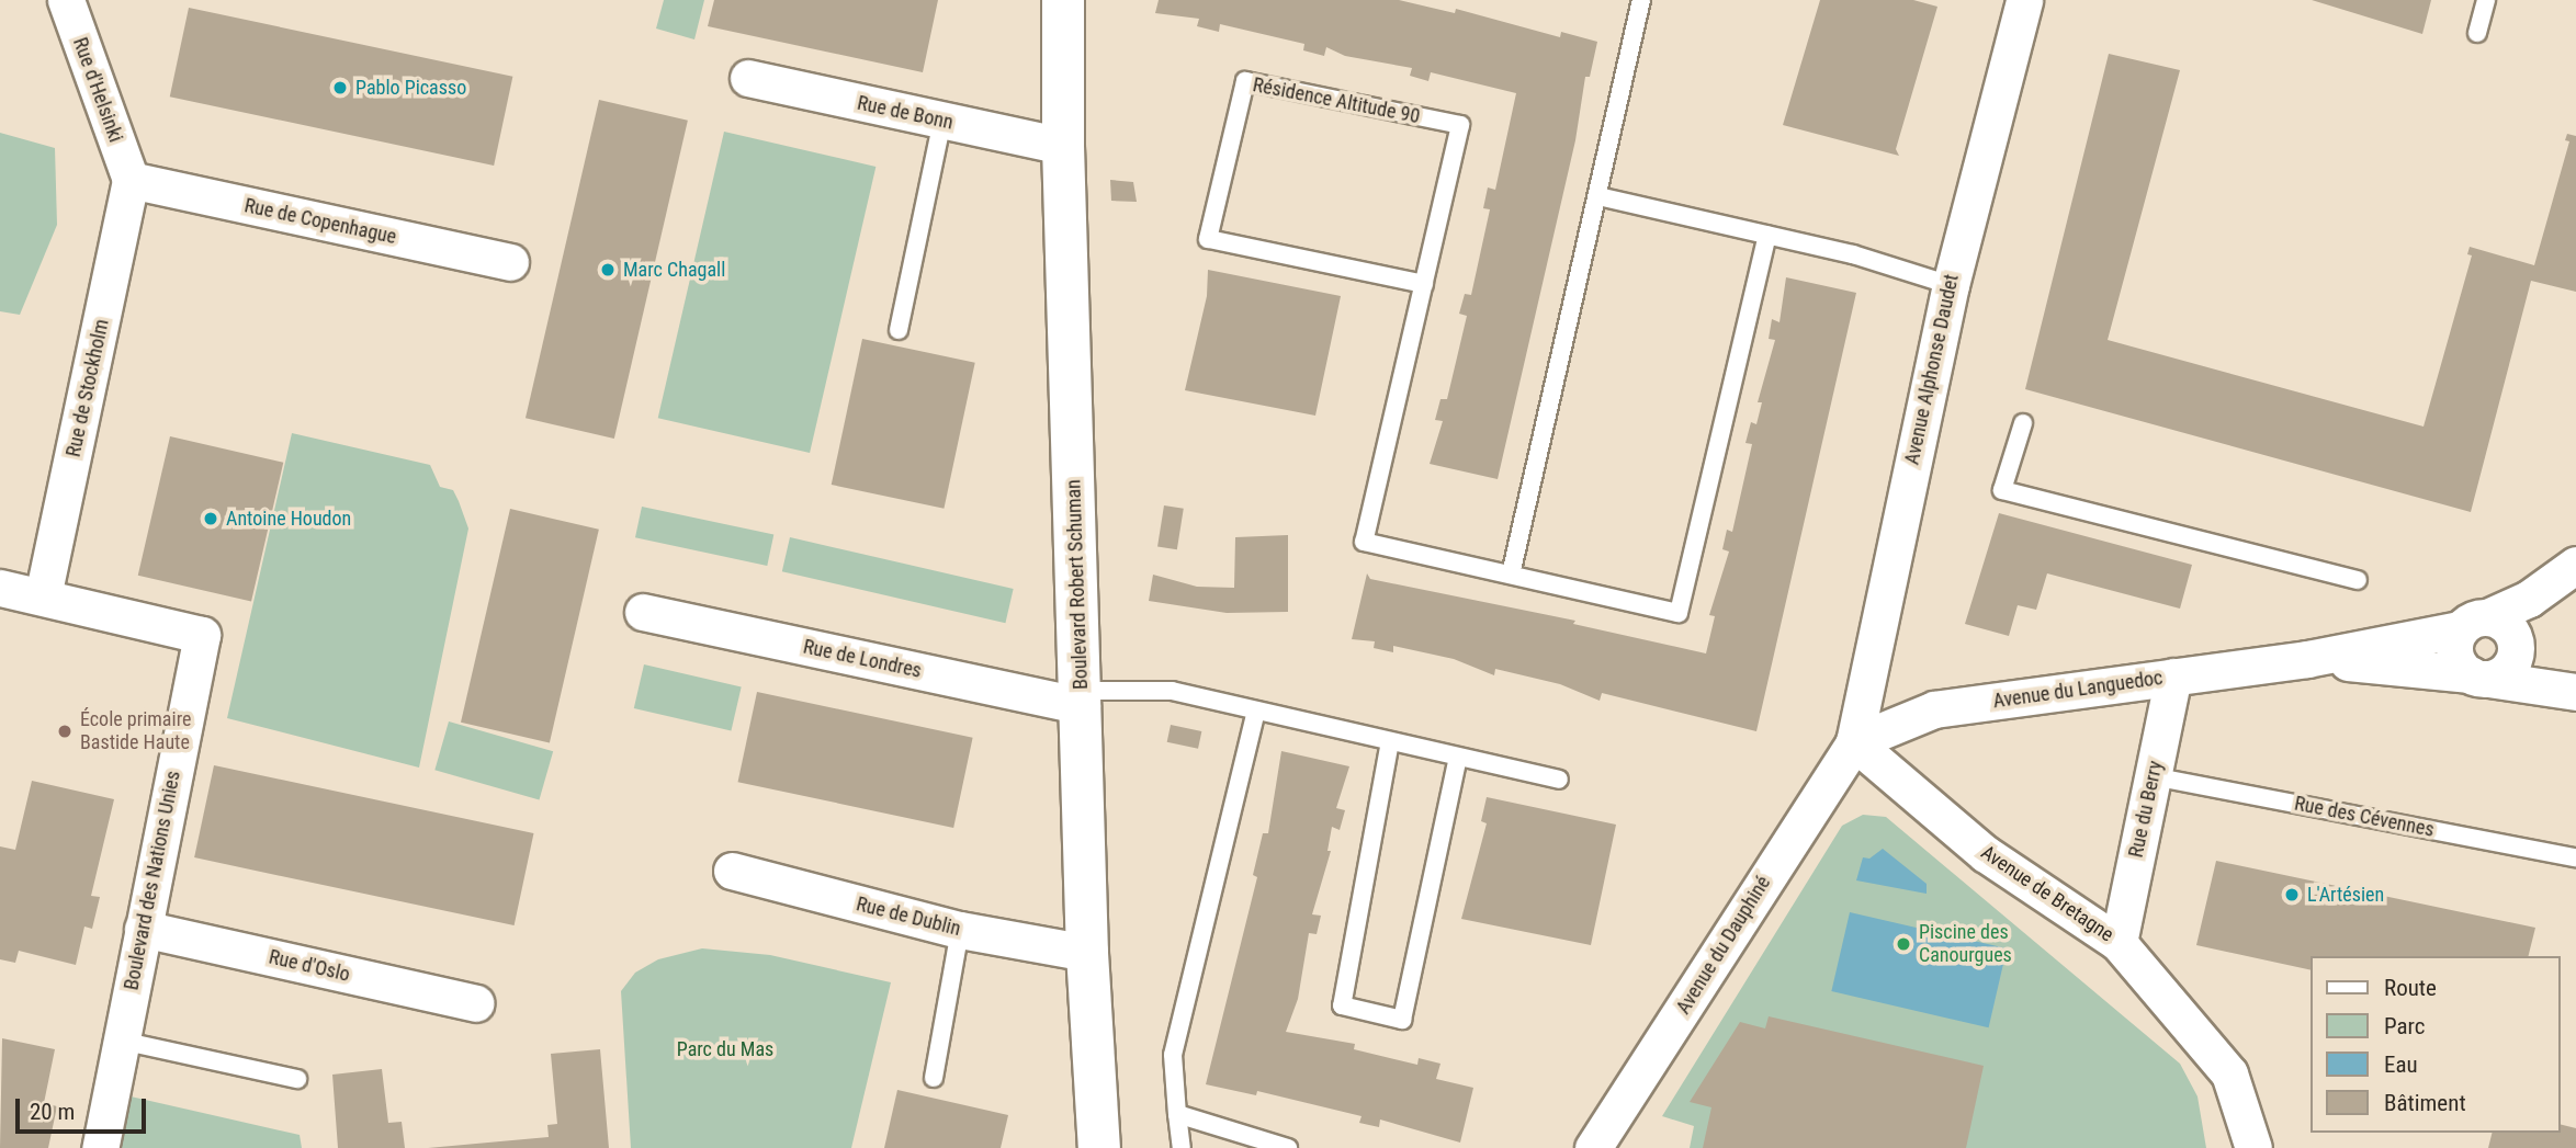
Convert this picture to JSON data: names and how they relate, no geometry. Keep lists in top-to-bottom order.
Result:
{
  "streets": {
    "main road": ["Boulevard Robert Schuman"],
    "street": [
      "Rue d'Helsinki",
      "Rue de Bonn",
      "Rue de Copenhague",
      "Avenue Alphonse Daudet",
      "Rue de Stockholm",
      "Rue de Londres",
      "Avenue du Languedoc",
      "Rue du Berry",
      "Boulevard des Nations Unies",
      "Avenue de Bretagne",
      "Rue de Dublin",
      "Avenue du Dauphiné",
      "Rue d'Oslo"
    ],
    "lane": ["Résidence Altitude 90", "Rue des Cévennes"]
  },
  "crossings": [
    ["Rue d'Helsinki", "Rue de Copenhague"],
    ["Rue d'Helsinki", "Rue de Stockholm"],
    ["Rue de Bonn", "Boulevard Robert Schuman"],
    ["Rue de Copenhague", "Rue de Stockholm"],
    ["Avenue Alphonse Daudet", "Avenue du Languedoc"],
    ["Avenue Alphonse Daudet", "Avenue de Bretagne"],
    ["Avenue Alphonse Daudet", "Avenue du Dauphiné"],
    ["Rue de Stockholm", "Boulevard des Nations Unies"],
    ["Boulevard Robert Schuman", "Rue de Londres"],
    ["Boulevard Robert Schuman", "Rue de Dublin"],
    ["Avenue du Languedoc", "Rue du Berry"],
    ["Avenue du Languedoc", "Avenue de Bretagne"],
    ["Avenue du Languedoc", "Avenue du Dauphiné"],
    ["Rue du Berry", "Rue des Cévennes"],
    ["Rue du Berry", "Avenue de Bretagne"],
    ["Boulevard des Nations Unies", "Rue d'Oslo"],
    ["Avenue de Bretagne", "Avenue du Dauphiné"]
  ],
  "parks": ["Parc du Mas"],
  "places": [
    "Pablo Picasso",
    "Marc Chagall",
    "Antoine Houdon",
    "École primaire Bastide Haute",
    "L'Artésien",
    "Piscine des Canourgues"
  ],
  "legend": [
    "Route",
    "Parc",
    "Eau",
    "Bâtiment"
  ],
  "scale_bar": "20 m"
}
